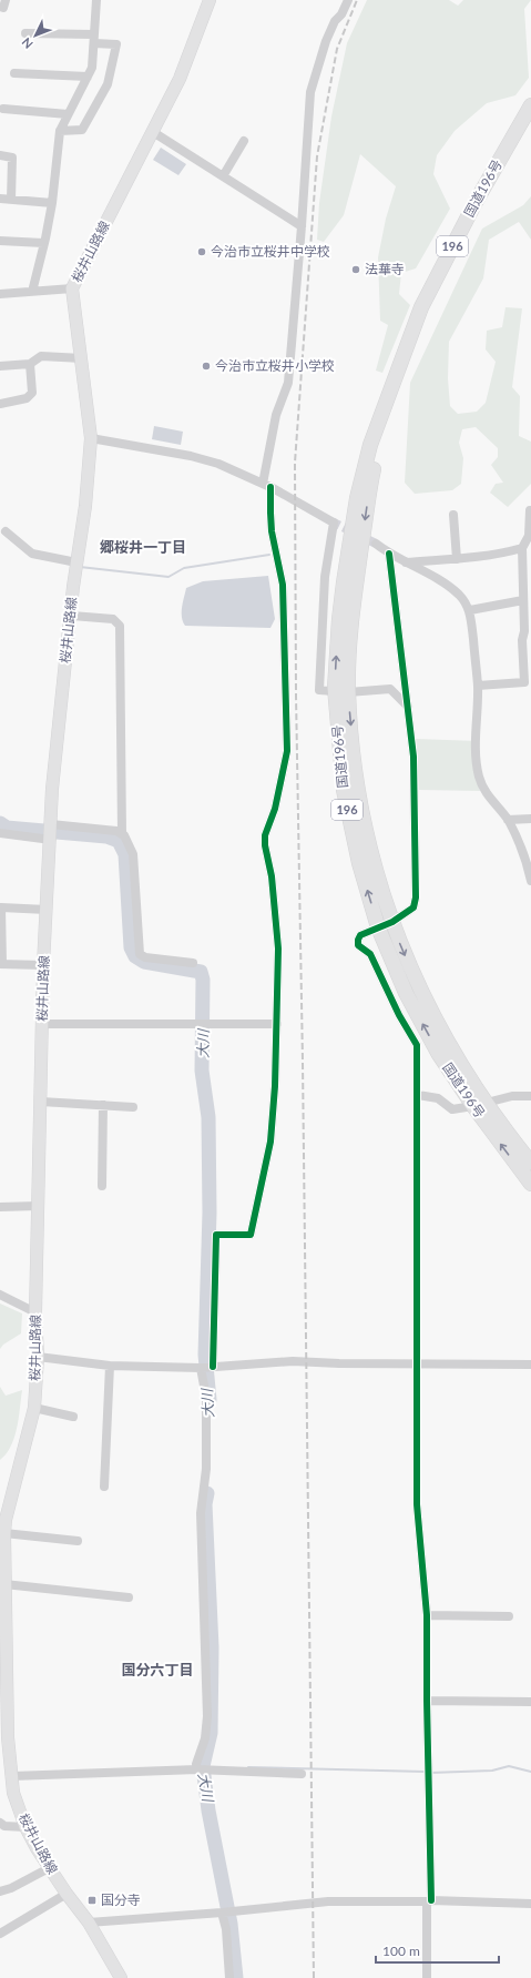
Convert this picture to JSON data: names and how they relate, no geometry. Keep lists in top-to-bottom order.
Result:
{
  "streets": {
    "highway": ["国道196号", "196"],
    "main road": ["桜井山路線"]
  },
  "districts": ["郷桜井一丁目", "国分六丁目"],
  "water": ["大川"],
  "places": {
    "other": ["今治市立桜井中学校", "法華寺", "今治市立桜井小学校"],
    "transit": ["国分寺"]
  },
  "scale_bar": "100 m",
  "north": "bottom left"
}
